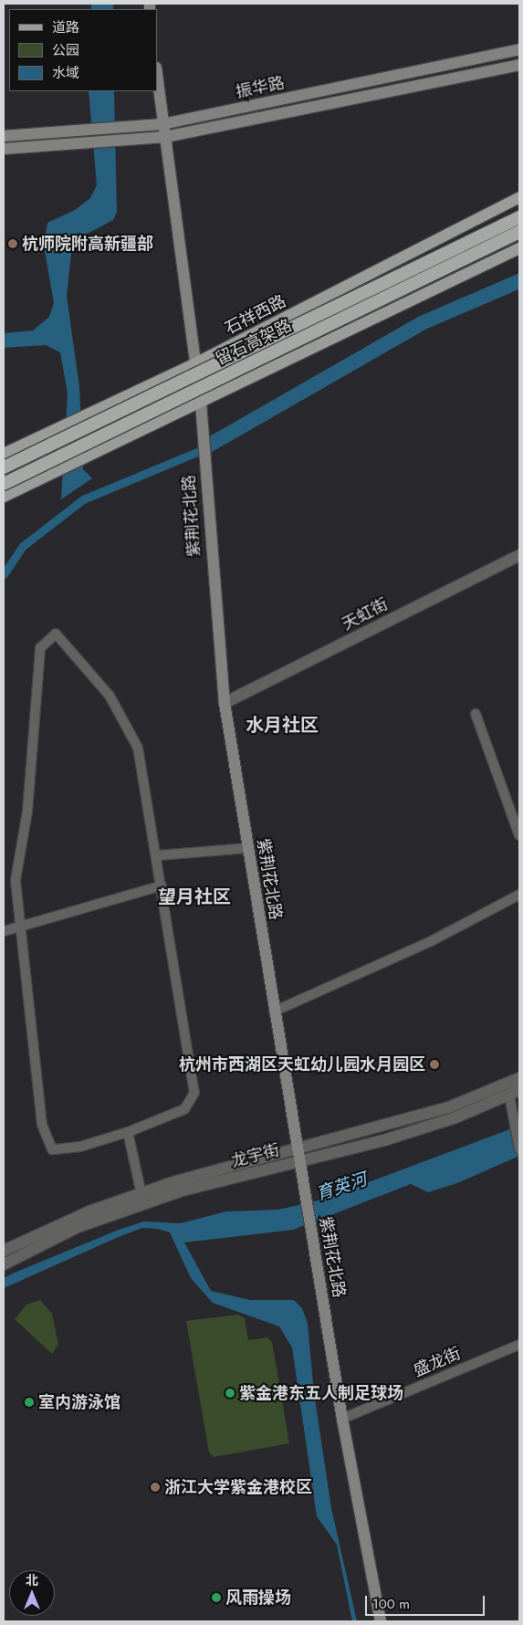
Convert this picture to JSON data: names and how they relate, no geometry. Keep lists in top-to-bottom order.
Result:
{
  "streets": {
    "highway": ["留石高架路"],
    "main road": ["振华路", "石祥西路", "紫荆花北路"],
    "street": ["天虹街", "龙宇街", "盛龙街"]
  },
  "crossings": [
    ["振华路", "紫荆花北路"],
    ["石祥西路", "紫荆花北路"],
    ["紫荆花北路", "天虹街"],
    ["紫荆花北路", "龙宇街"],
    ["紫荆花北路", "盛龙街"]
  ],
  "districts": ["水月社区", "望月社区"],
  "water": ["育英河"],
  "places": [
    "杭师院附高新疆部",
    "杭州市西湖区天虹幼儿园水月园区",
    "紫金港东五人制足球场",
    "室内游泳馆",
    "浙江大学紫金港校区",
    "风雨操场"
  ],
  "legend": ["道路", "公园", "水域"],
  "scale_bar": "100 m",
  "north": "top"
}
